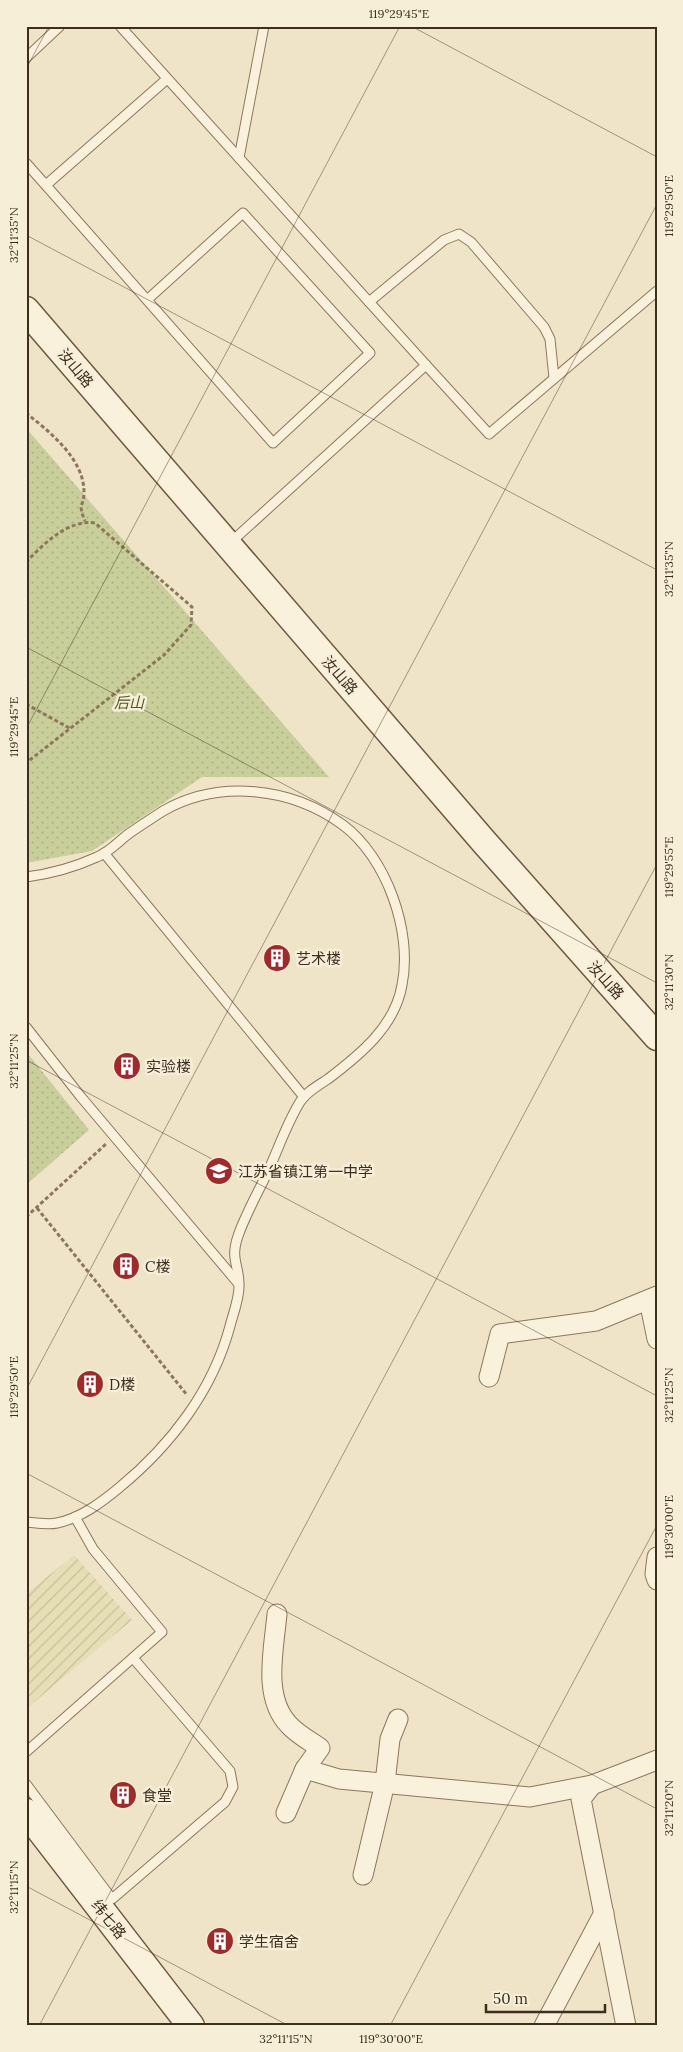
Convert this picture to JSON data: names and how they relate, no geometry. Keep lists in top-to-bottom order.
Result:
{
  "streets": {
    "street": ["汝山路", "纬七路"]
  },
  "parks": ["后山"],
  "places": {
    "building": [
      "艺术楼",
      "实验楼",
      "C楼",
      "D楼",
      "食堂",
      "学生宿舍"
    ],
    "school or university": ["江苏省镇江第一中学"]
  },
  "scale_bar": "50 m",
  "coordinates": [
    "119°29'45\"E",
    "119°29'50\"E",
    "32°11'35\"N",
    "119°29'55\"E",
    "32°11'30\"N",
    "32°11'25\"N",
    "119°30'00\"E",
    "32°11'20\"N",
    "32°11'15\"N"
  ]
}
